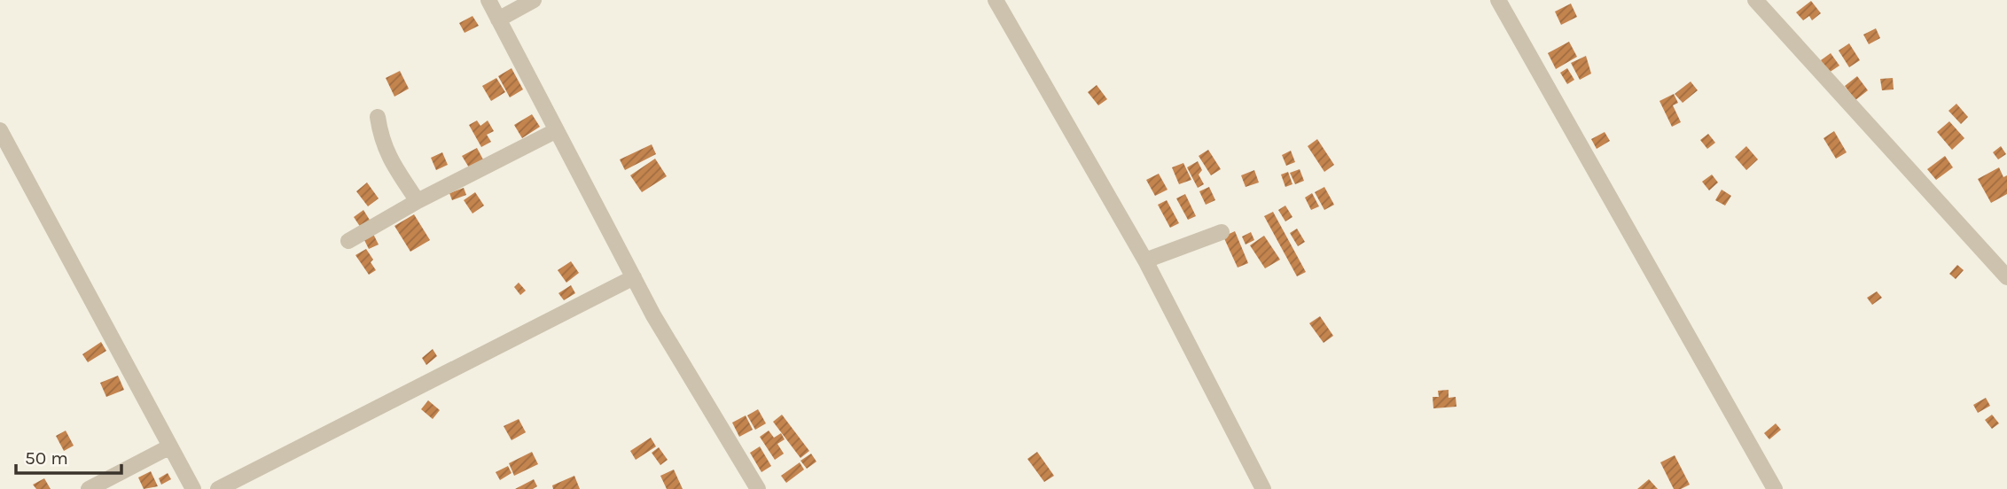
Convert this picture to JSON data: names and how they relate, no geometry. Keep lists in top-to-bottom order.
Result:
{
  "scale_bar": "50 m"
}
